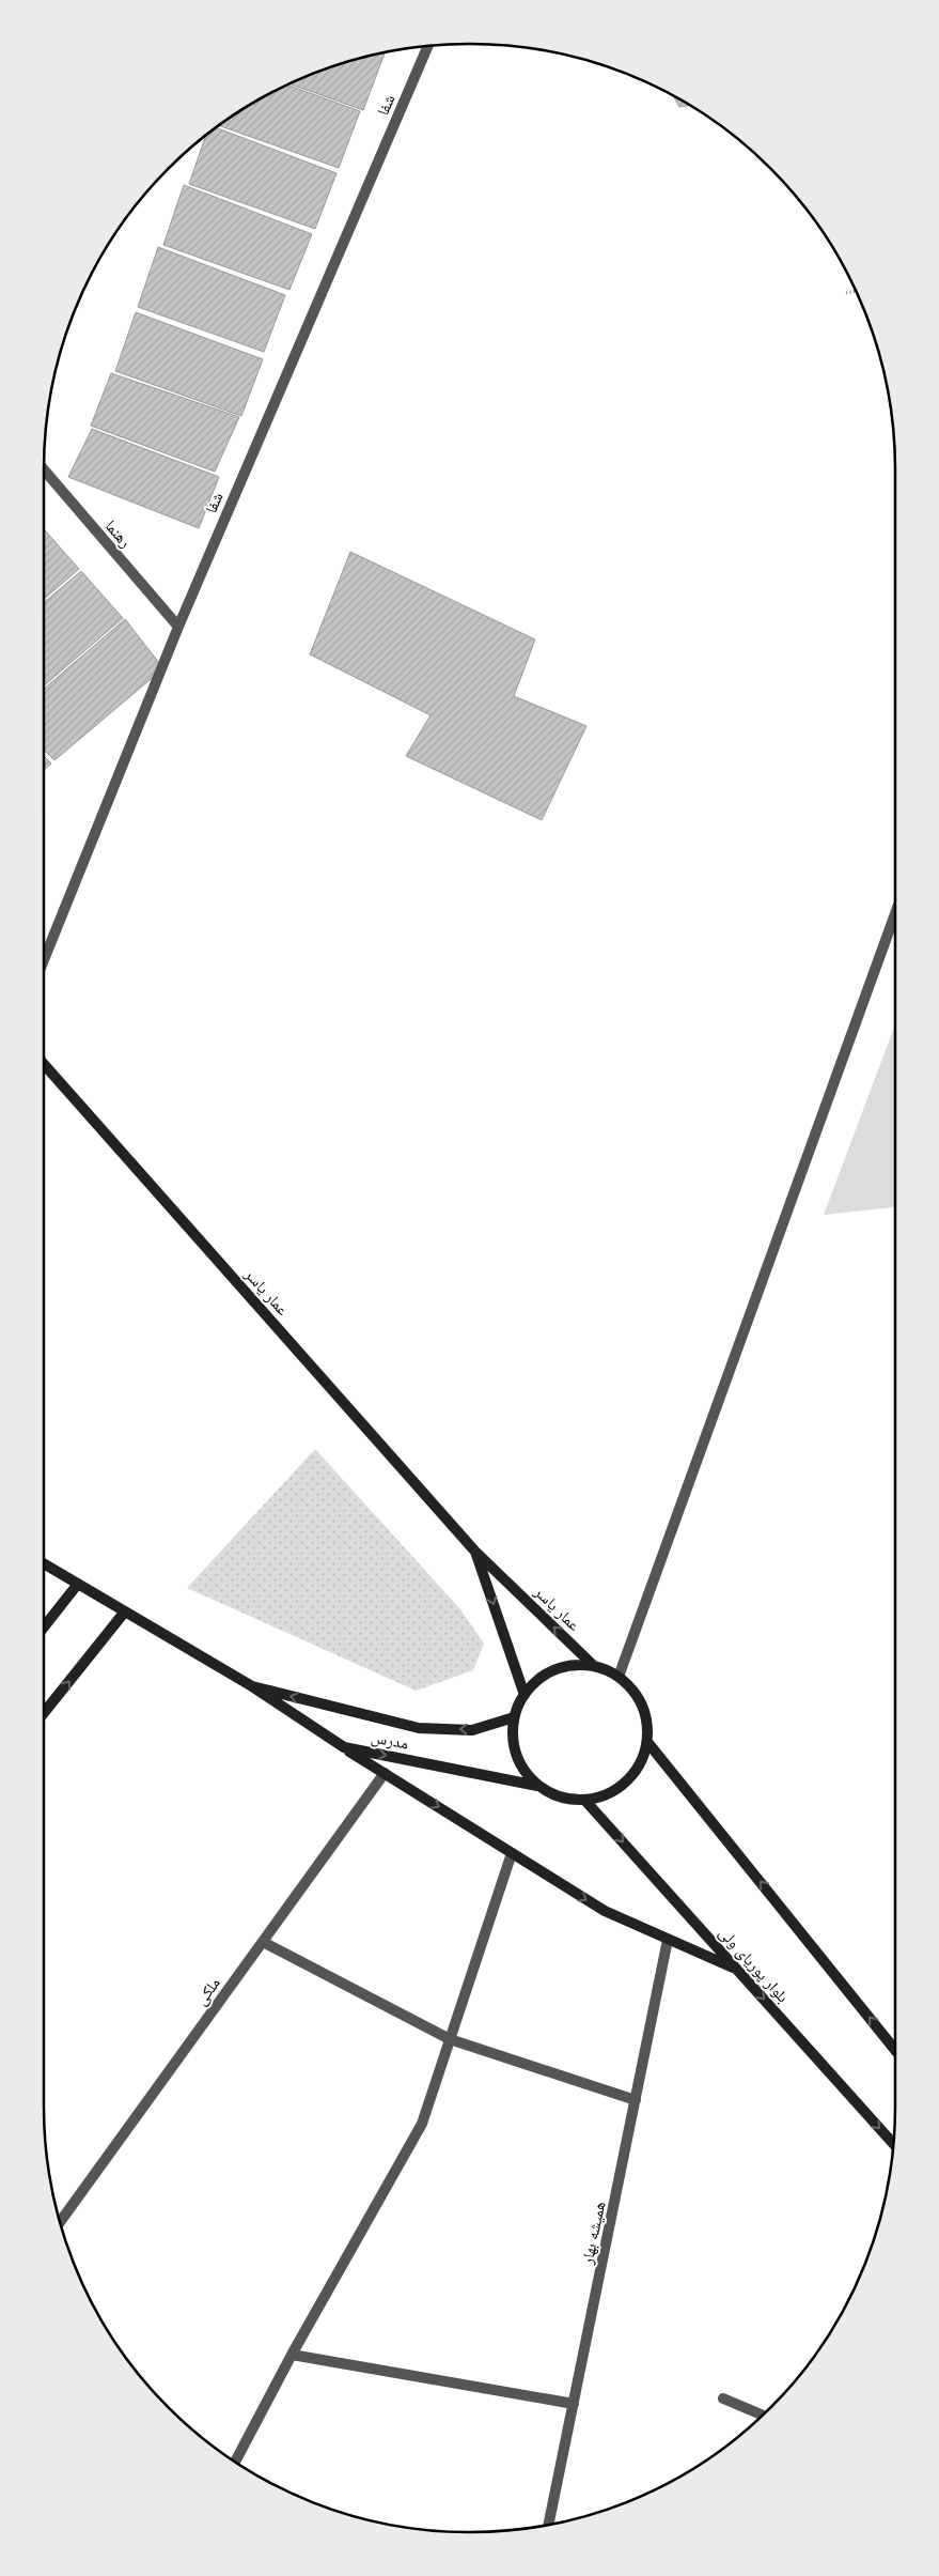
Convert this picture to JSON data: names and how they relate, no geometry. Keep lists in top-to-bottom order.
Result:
{
  "streets": {
    "main road": ["عمار یاسر", "مدرس", "بلوار پوریای ولی"],
    "street": [
      "شفا",
      "رهنما",
      "ملکی",
      "همیشه بهار"
    ]
  },
  "crossings": [
    ["شفا", "رهنما"],
    ["عمار یاسر", "مدرس"],
    ["عمار یاسر", "بلوار پوریای ولی"],
    ["مدرس", "بلوار پوریای ولی"]
  ]
}
